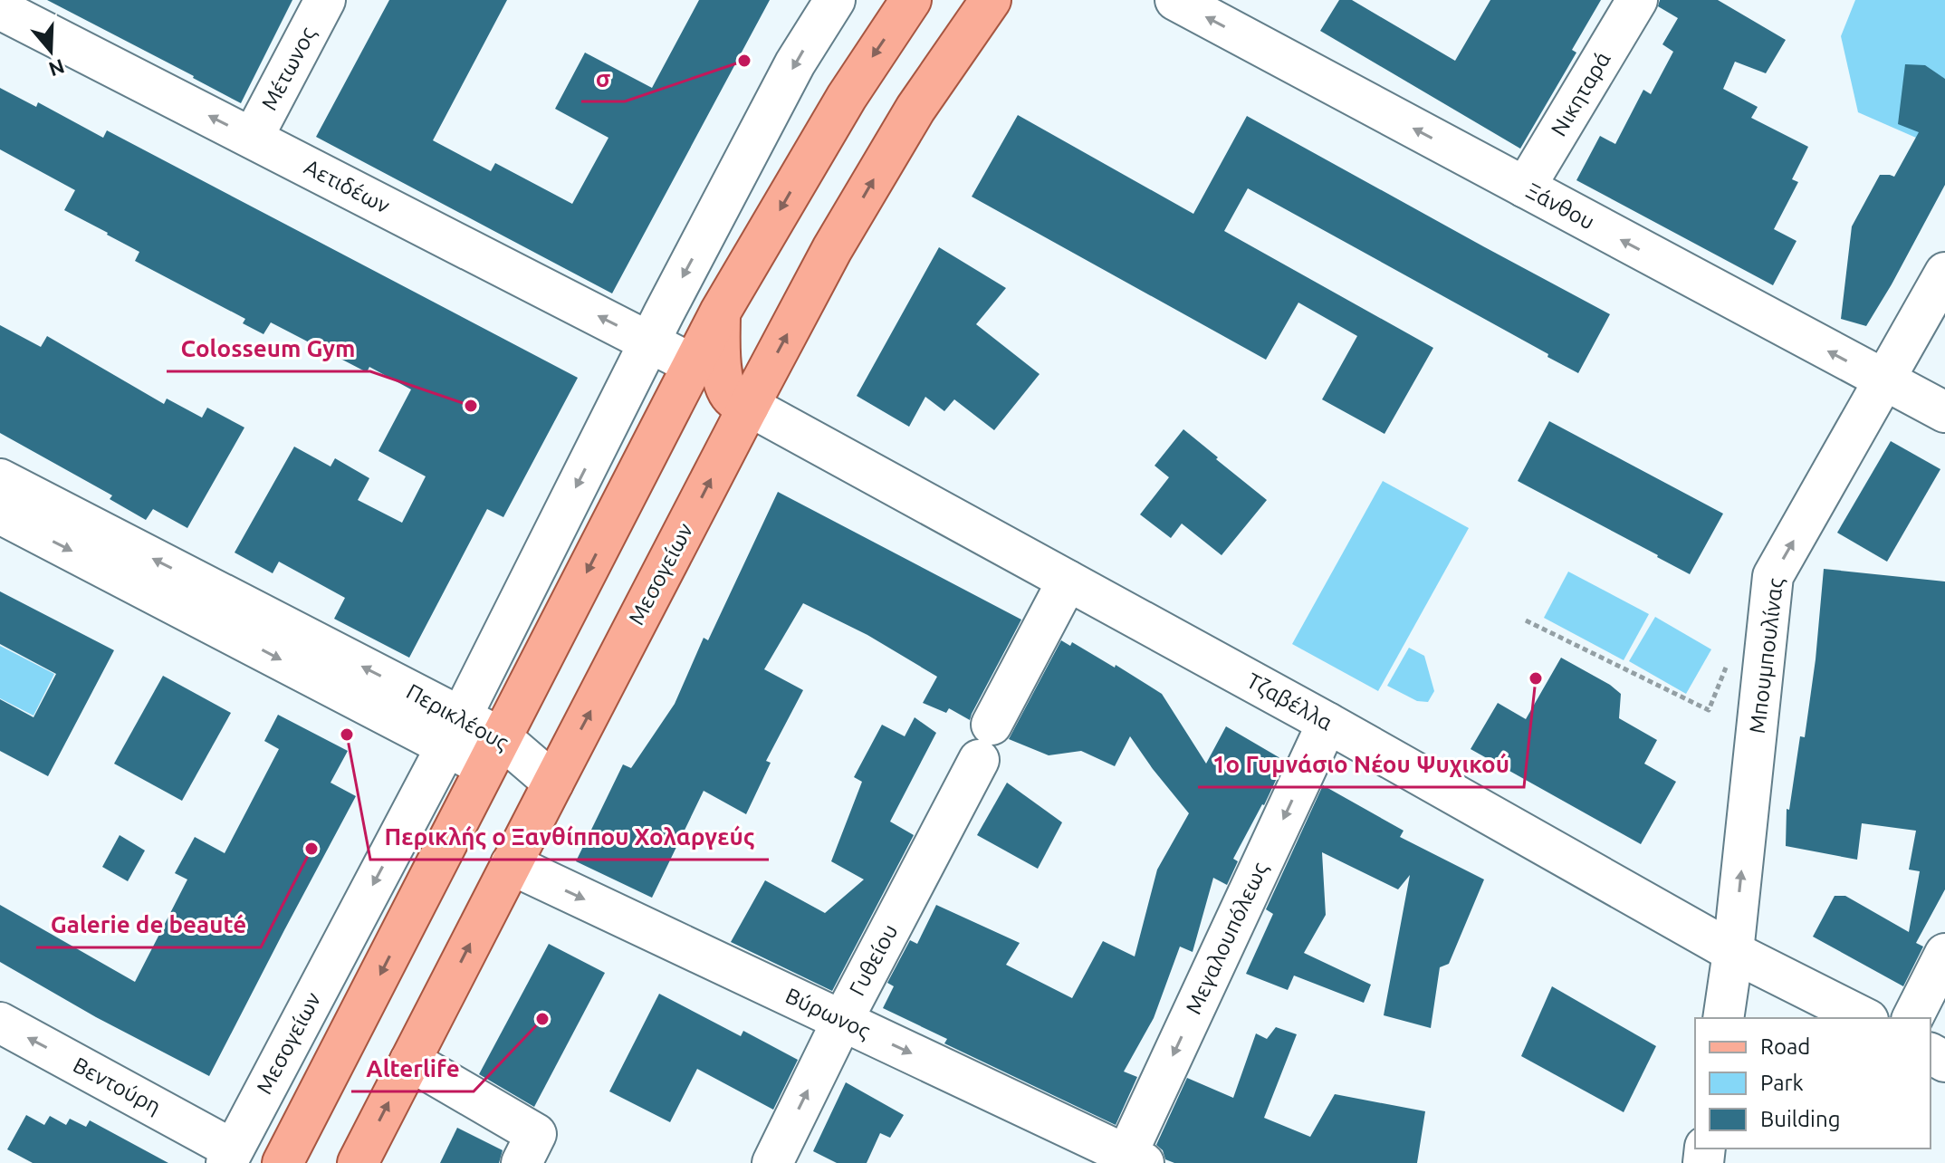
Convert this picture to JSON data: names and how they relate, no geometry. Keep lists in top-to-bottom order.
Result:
{
  "streets": {
    "main road": ["Μεσογείων"],
    "street": [
      "Μέτωνος",
      "Νικηταρά",
      "Αετιδέων",
      "Ξάνθου",
      "Μπουμπουλίνας",
      "Τζαβέλλα",
      "Περικλέους",
      "Μεγαλουπόλεως",
      "Γυθείου",
      "Βύρωνος",
      "Βεντούρη"
    ]
  },
  "crossings": [
    ["Μέτωνος", "Αετιδέων"],
    ["Νικηταρά", "Ξάνθου"],
    ["Αετιδέων", "Μεσογείων"],
    ["Ξάνθου", "Μπουμπουλίνας"],
    ["Μεσογείων", "Τζαβέλλα"],
    ["Μεσογείων", "Περικλέους"],
    ["Μεσογείων", "Βύρωνος"],
    ["Μεσογείων", "Βεντούρη"],
    ["Μπουμπουλίνας", "Τζαβέλλα"],
    ["Τζαβέλλα", "Μεγαλουπόλεως"],
    ["Τζαβέλλα", "Γυθείου"],
    ["Μεγαλουπόλεως", "Βύρωνος"],
    ["Γυθείου", "Βύρωνος"]
  ],
  "one_way": [
    "Αετιδέων",
    "Ξάνθου",
    "Μπουμπουλίνας",
    "Μεγαλουπόλεως",
    "Βύρωνος",
    "Βεντούρη"
  ],
  "places": [
    "σ",
    "Colosseum Gym",
    "1ο Γυμνάσιο Νέου Ψυχικού",
    "Περικλής ο Ξανθίππου Χολαργεύς",
    "Galerie de beauté",
    "Alterlife"
  ],
  "legend": ["Road", "Park", "Building"],
  "north": "bottom"
}
